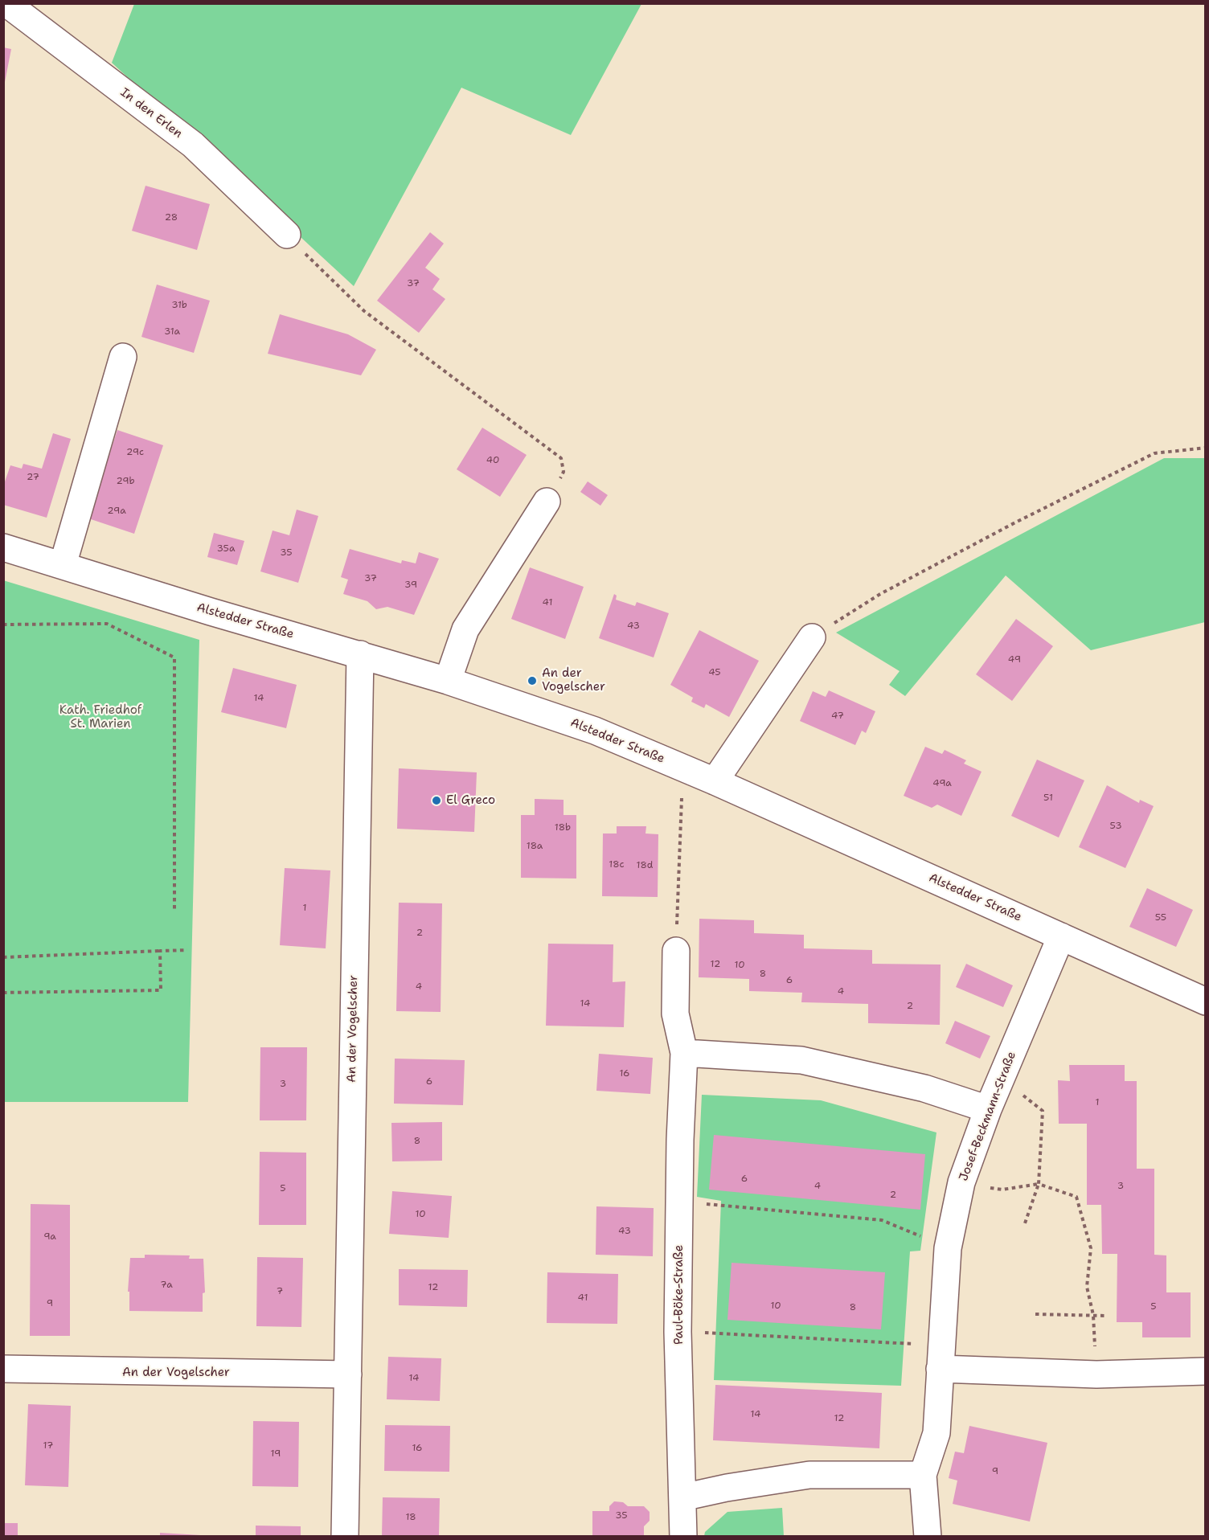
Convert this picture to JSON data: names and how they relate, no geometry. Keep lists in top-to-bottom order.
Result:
{
  "streets": {
    "street": [
      "In den Erlen",
      "Alstedder Straße",
      "An der Vogelscher",
      "Josef-Beckmann-Straße",
      "Paul-Böke-Straße"
    ]
  },
  "crossings": [
    ["Alstedder Straße", "An der Vogelscher"],
    ["Alstedder Straße", "Josef-Beckmann-Straße"]
  ],
  "parks": ["Kath. Friedhof St. Marien"],
  "places": ["An der Vogelscher", "El Greco"],
  "house_numbers": [
    "28",
    "37",
    "31b",
    "31a",
    "29c",
    "40",
    "27",
    "29b",
    "29a",
    "35a",
    "35",
    "37",
    "39",
    "41",
    "43",
    "49",
    "45",
    "14",
    "47",
    "49a",
    "51",
    "53",
    "18b",
    "18a",
    "18c",
    "18d",
    "1",
    "55",
    "2",
    "12",
    "10",
    "8",
    "6",
    "4",
    "4",
    "14",
    "2",
    "16",
    "6",
    "3",
    "1",
    "8",
    "6",
    "4",
    "3",
    "5",
    "2",
    "10",
    "43",
    "9a",
    "7a",
    "12",
    "7",
    "41",
    "9",
    "10",
    "5",
    "8",
    "14",
    "14",
    "12",
    "17",
    "16",
    "19",
    "9",
    "35",
    "18"
  ]
}
